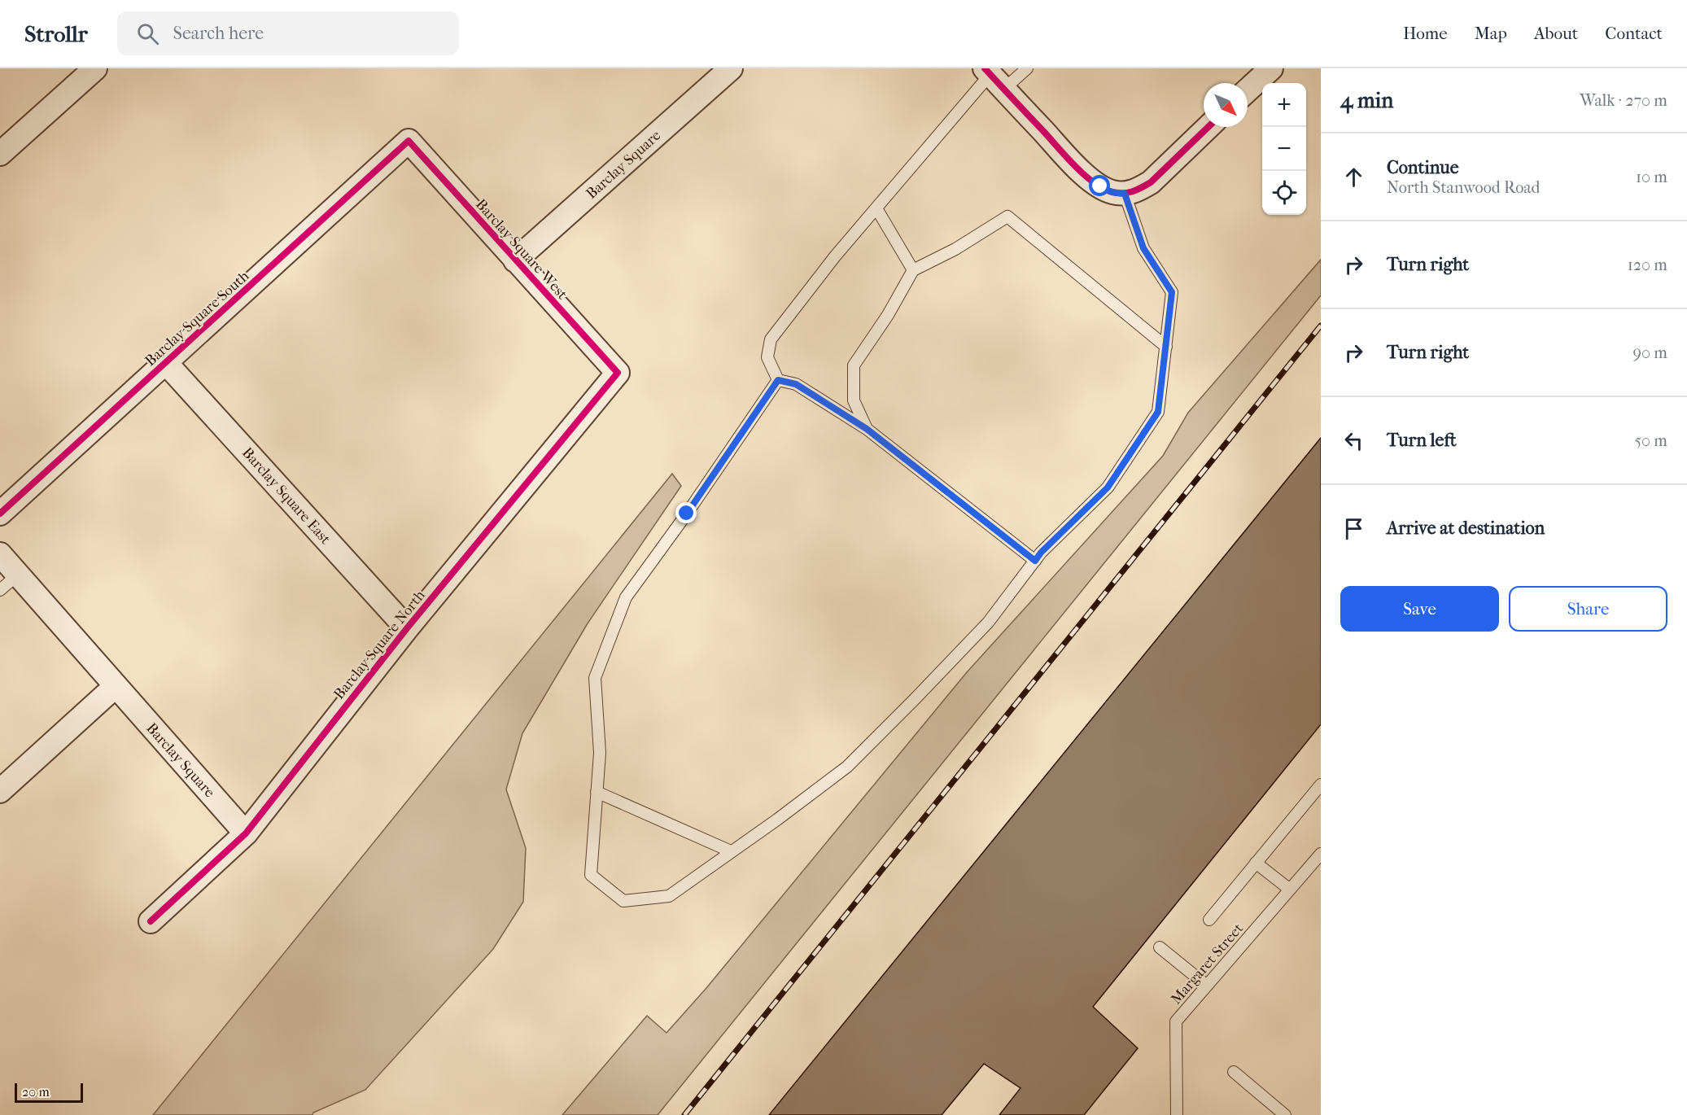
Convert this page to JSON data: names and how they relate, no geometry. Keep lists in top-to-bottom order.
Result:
{
  "streets": {
    "street": [
      "Barclay Square",
      "Barclay Square West",
      "Barclay Square South",
      "Barclay Square East",
      "Barclay Square North"
    ],
    "lane": ["Margaret Street"]
  },
  "crossings": [
    ["Barclay Square", "Barclay Square West"],
    ["Barclay Square", "Barclay Square North"],
    ["Barclay Square West", "Barclay Square South"],
    ["Barclay Square West", "Barclay Square North"],
    ["Barclay Square South", "Barclay Square East"],
    ["Barclay Square East", "Barclay Square North"]
  ],
  "scale_bar": "20 m",
  "north": "bottom right",
  "page": {
    "header": "Strollr",
    "search": "Search here",
    "nav": [
      "Home",
      "Map",
      "About",
      "Contact"
    ],
    "heading": ["4 min", "Walk · 270 m"],
    "map_buttons": ["+", "−"],
    "list": [
      ["Continue", "North Stanwood Road", "10 m"],
      ["Turn right", "120 m"],
      ["Turn right", "90 m"],
      ["Turn left", "50 m"],
      "Arrive at destination"
    ],
    "buttons": ["Save", "Share"],
    "scale": "20 m"
  }
}
